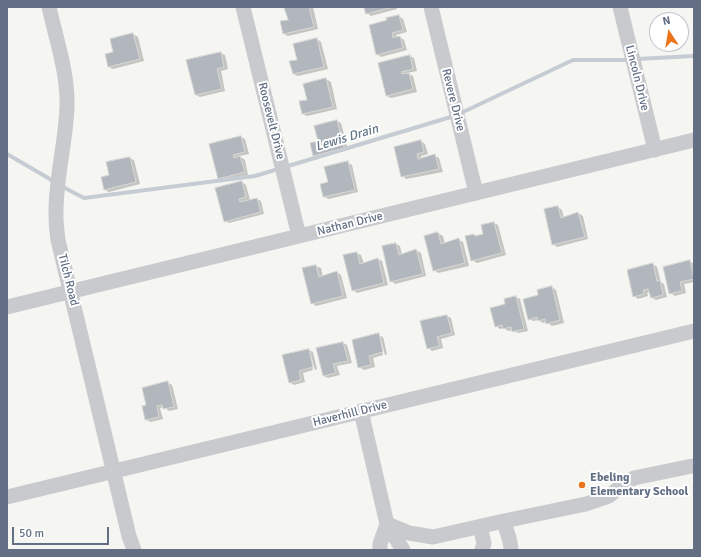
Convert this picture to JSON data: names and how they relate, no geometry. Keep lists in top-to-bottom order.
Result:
{
  "streets": {
    "street": [
      "Lincoln Drive",
      "Revere Drive",
      "Roosevelt Drive",
      "Nathan Drive",
      "Tilch Road",
      "Haverhill Drive"
    ]
  },
  "crossings": [
    ["Lincoln Drive", "Nathan Drive"],
    ["Revere Drive", "Nathan Drive"],
    ["Roosevelt Drive", "Nathan Drive"],
    ["Nathan Drive", "Tilch Road"],
    ["Tilch Road", "Haverhill Drive"]
  ],
  "water": ["Lewis Drain"],
  "places": ["Ebeling Elementary School"],
  "scale_bar": "50 m",
  "north": "top"
}
